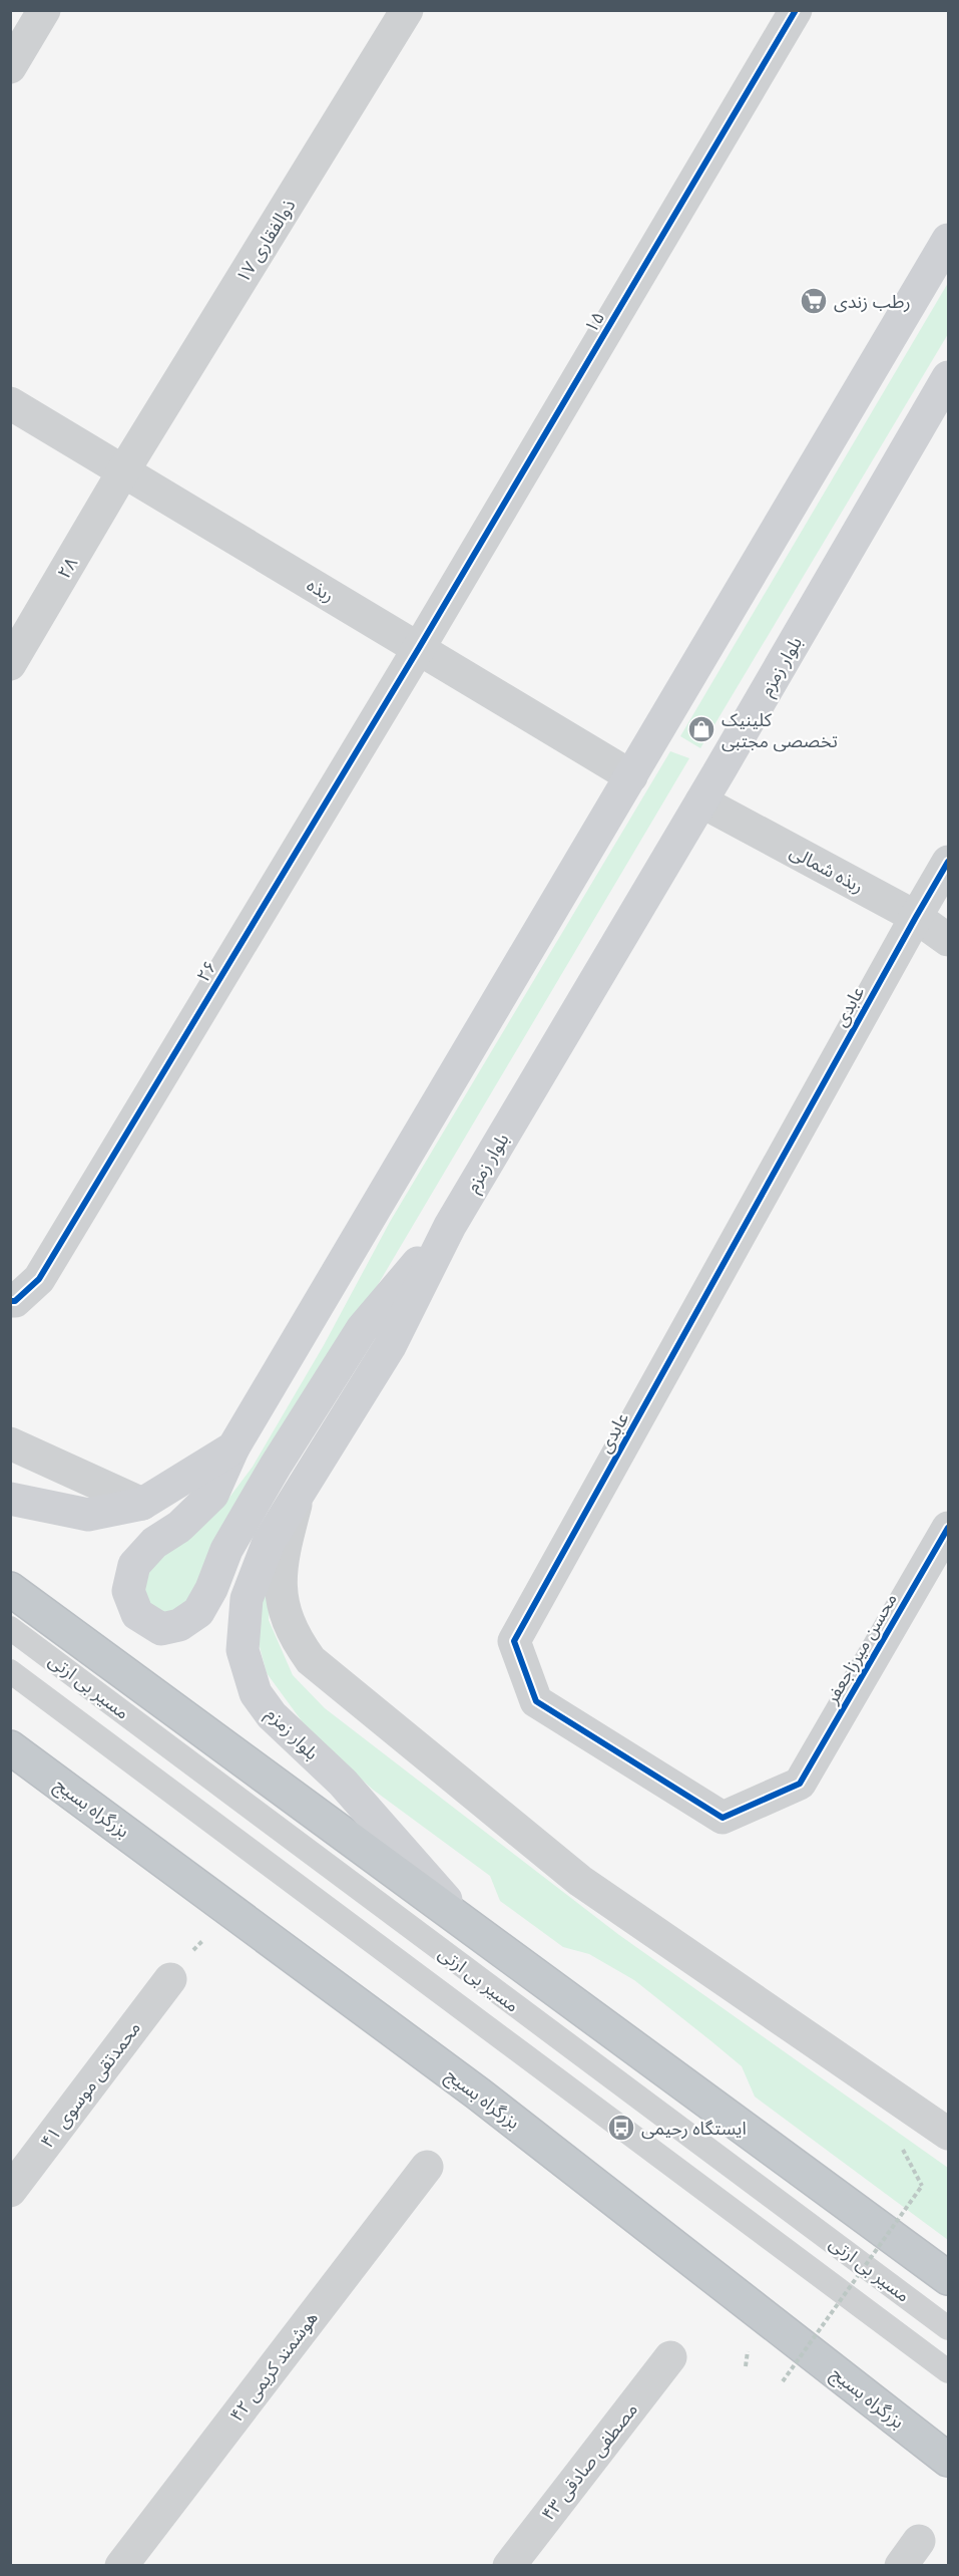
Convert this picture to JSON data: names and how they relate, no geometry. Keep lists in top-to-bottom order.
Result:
{
  "streets": {
    "highway": ["بزرگراه بسیج"],
    "main road": ["بلوار زمزم"],
    "street": [
      "ذوالفقاری ۱۷",
      "۱۵",
      "۲۸",
      "ربذه",
      "ربذه شمالی",
      "۲۶",
      "عابدی",
      "محسن میرزاجعفر",
      "محمدتقی موسوی ۴۱",
      "هوشمند کریمی ۴۲",
      "مصطفی صادقی ۴۳"
    ],
    "lane": ["مسیر بی ارتی"]
  },
  "crossings": [
    ["ذوالفقاری ۱۷", "۲۸"],
    ["ذوالفقاری ۱۷", "ربذه"],
    ["۱۵", "ربذه"],
    ["۱۵", "۲۶"],
    ["۲۸", "ربذه"],
    ["ربذه", "۲۶"],
    ["بلوار زمزم", "ربذه شمالی"],
    ["ربذه شمالی", "عابدی"],
    ["عابدی", "محسن میرزاجعفر"]
  ],
  "places": {
    "supermarket": ["رطب زندی"],
    "shop": ["کلینیک تخصصی مجتبی"],
    "bus stop": ["ایستگاه رحیمی"]
  }
}
